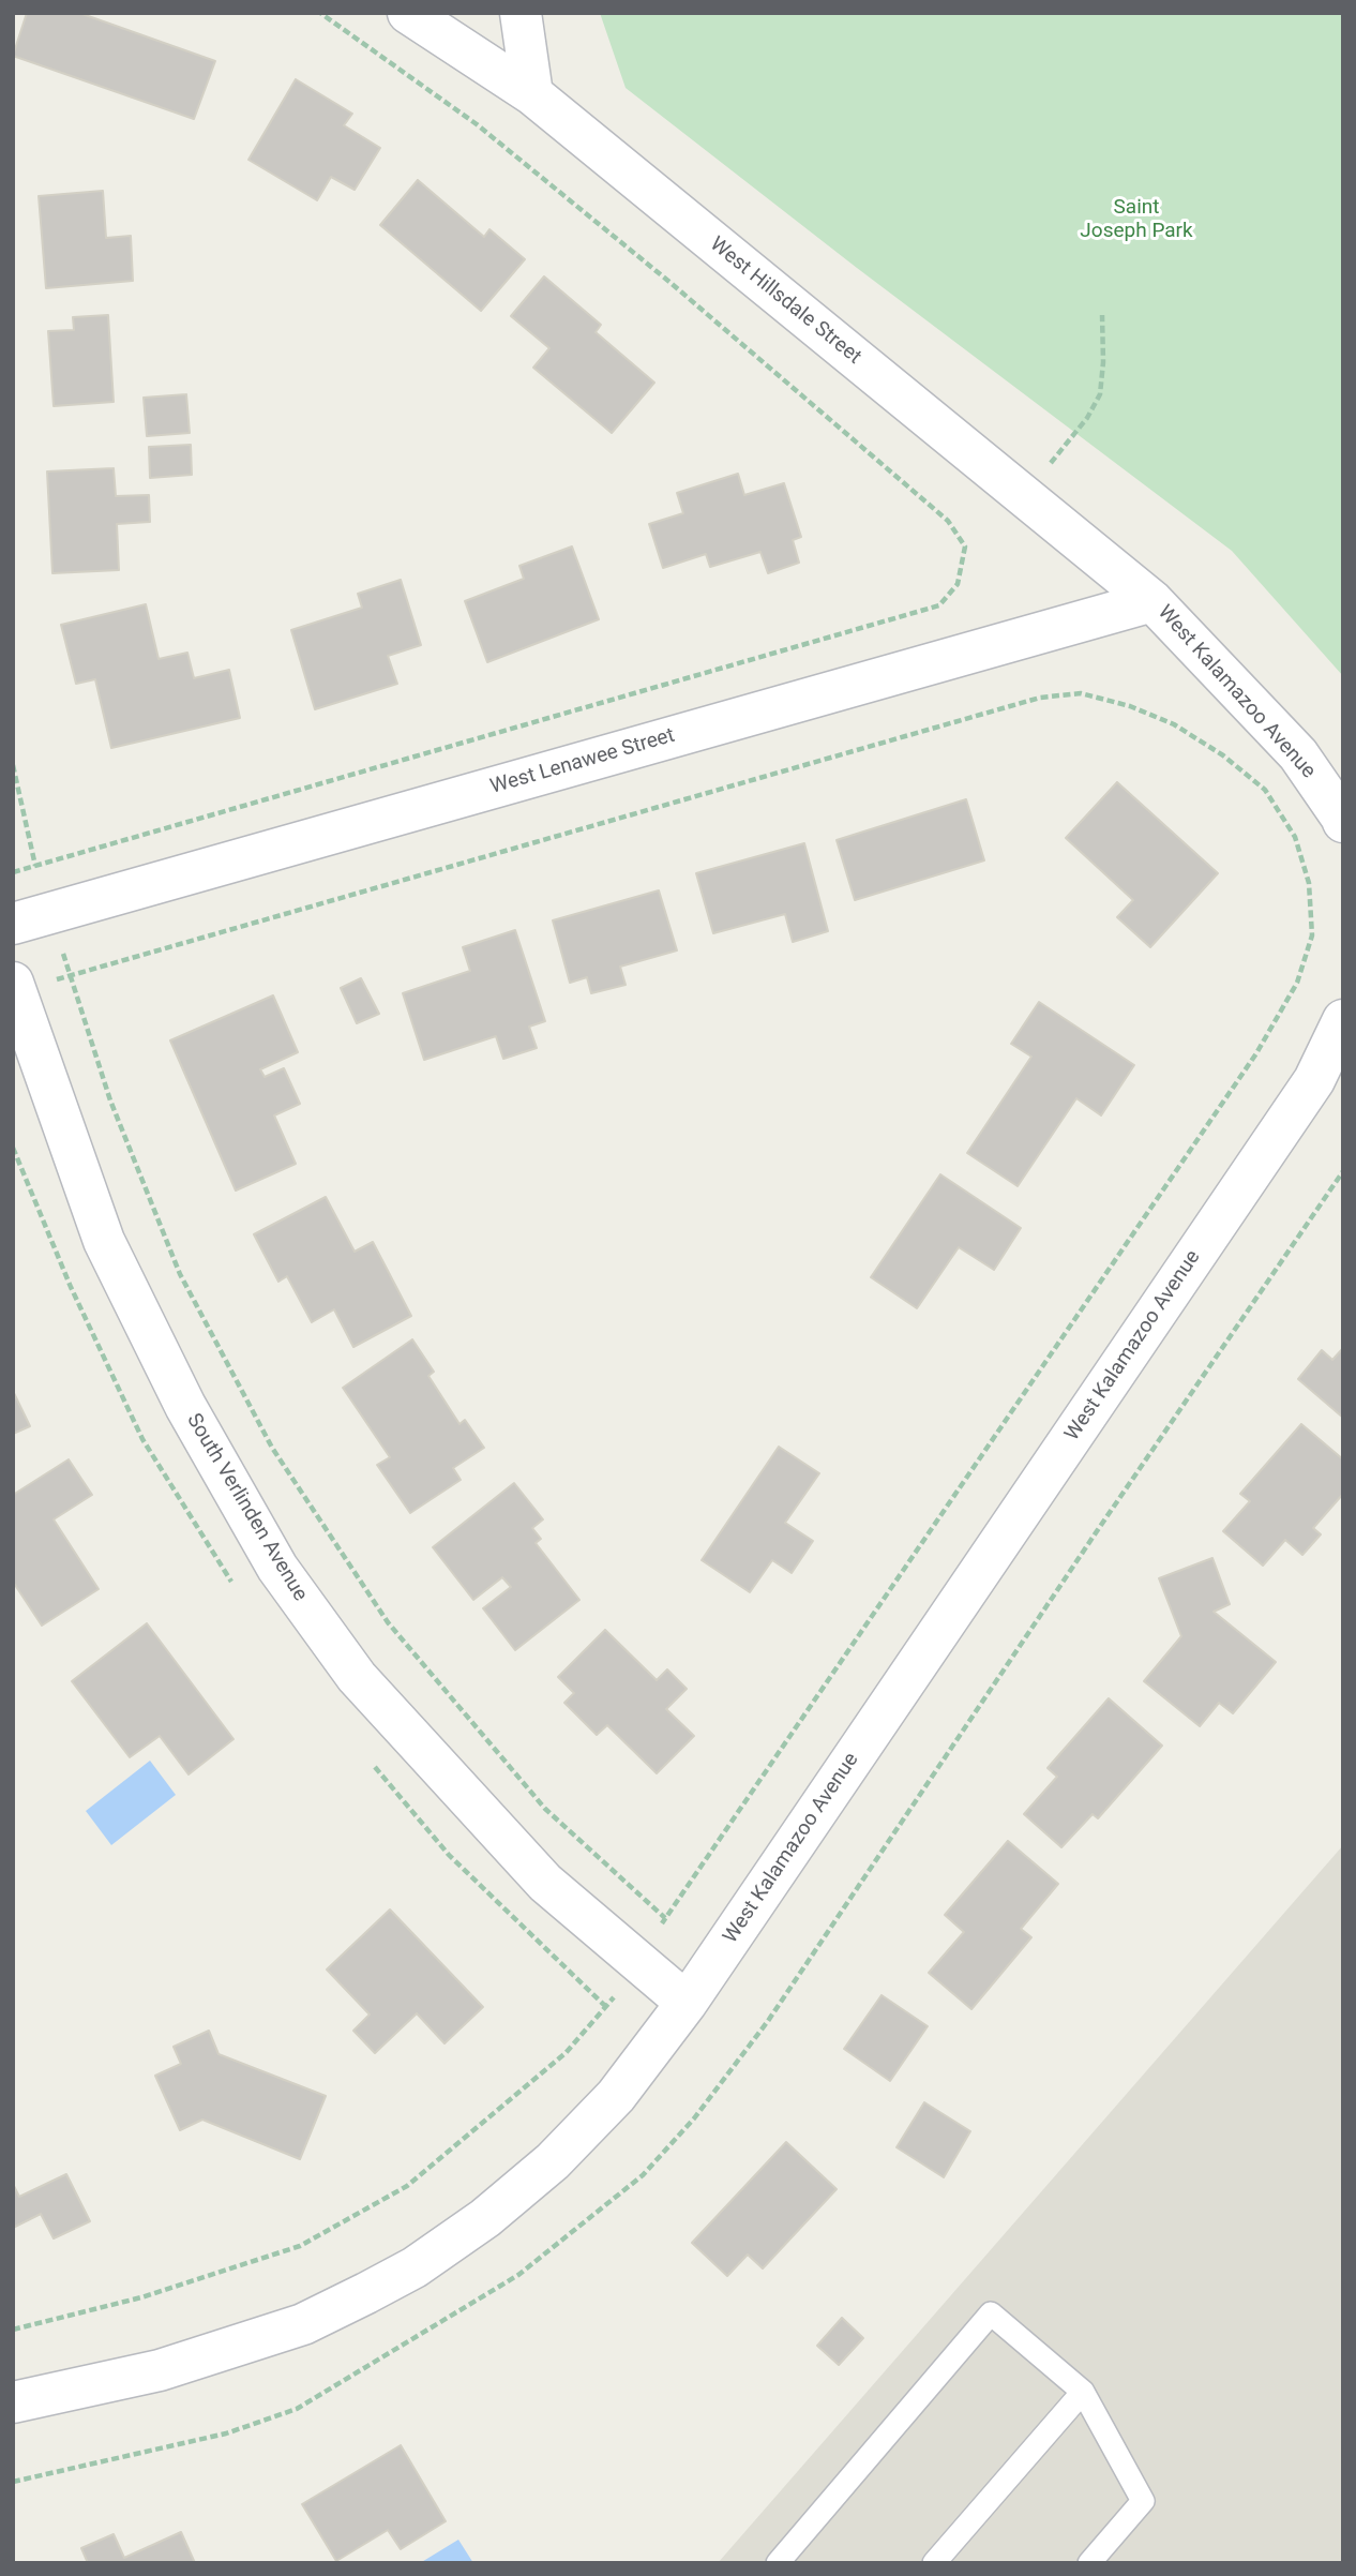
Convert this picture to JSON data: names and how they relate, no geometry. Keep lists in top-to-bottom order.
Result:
{
  "streets": {
    "street": [
      "West Hillsdale Street",
      "West Kalamazoo Avenue",
      "West Lenawee Street",
      "South Verlinden Avenue"
    ]
  },
  "crossings": [
    ["West Hillsdale Street", "West Kalamazoo Avenue"],
    ["West Hillsdale Street", "West Lenawee Street"],
    ["West Kalamazoo Avenue", "West Lenawee Street"],
    ["West Kalamazoo Avenue", "South Verlinden Avenue"]
  ],
  "parks": ["Saint Joseph Park"]
}
